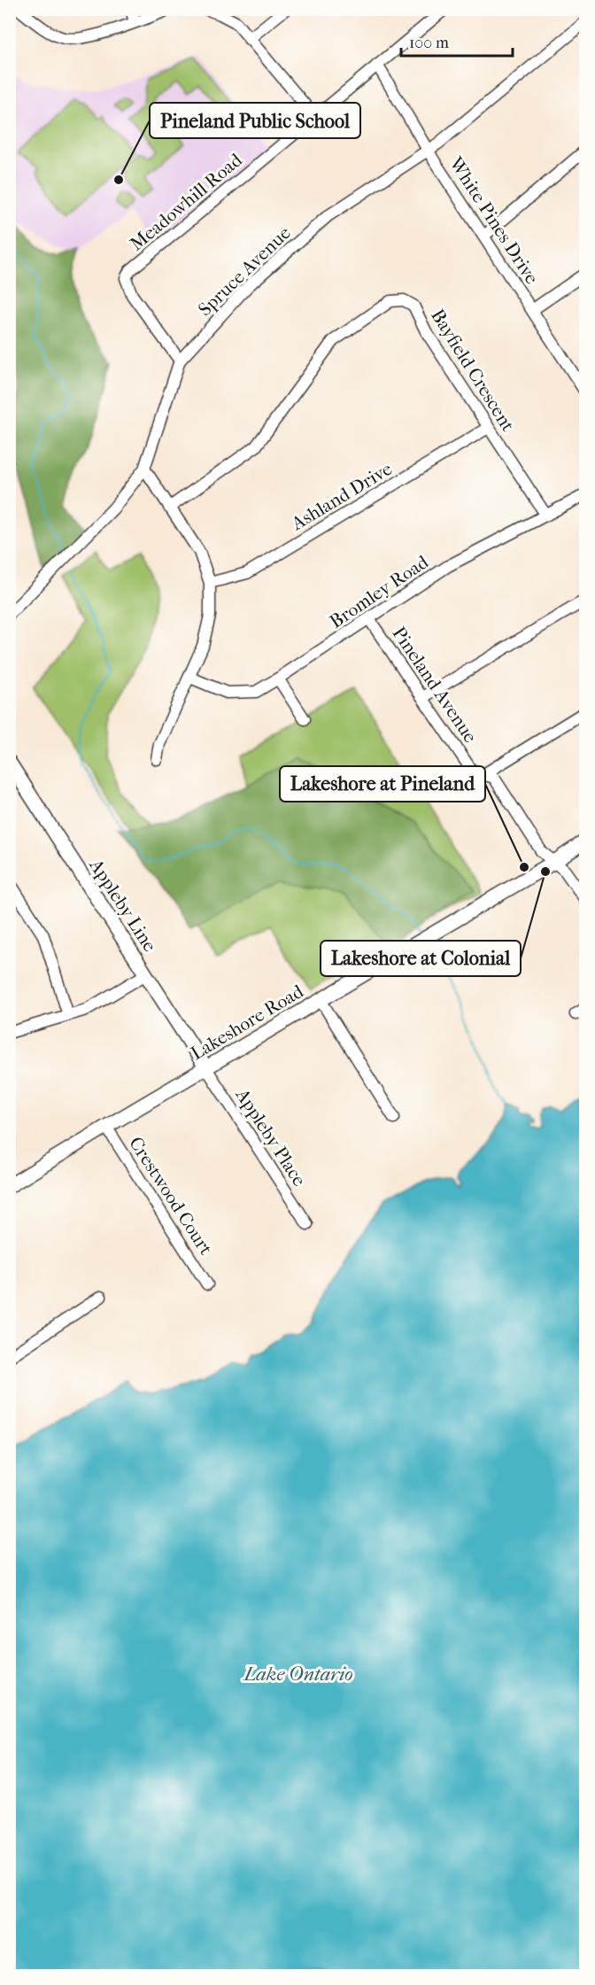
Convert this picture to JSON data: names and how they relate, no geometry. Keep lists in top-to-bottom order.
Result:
{
  "streets": {
    "main road": ["Appleby Line", "Lakeshore Road"],
    "street": [
      "Meadowhill Road",
      "White Pines Drive",
      "Spruce Avenue",
      "Bayfield Crescent",
      "Ashland Drive",
      "Bromley Road",
      "Pineland Avenue",
      "Appleby Place",
      "Crestwood Court"
    ]
  },
  "crossings": [
    ["Meadowhill Road", "White Pines Drive"],
    ["Meadowhill Road", "Spruce Avenue"],
    ["White Pines Drive", "Spruce Avenue"],
    ["Bayfield Crescent", "Ashland Drive"],
    ["Bayfield Crescent", "Bromley Road"],
    ["Bromley Road", "Pineland Avenue"],
    ["Pineland Avenue", "Lakeshore Road"],
    ["Appleby Line", "Lakeshore Road"],
    ["Appleby Line", "Appleby Place"],
    ["Lakeshore Road", "Appleby Place"],
    ["Lakeshore Road", "Crestwood Court"]
  ],
  "water": ["Lake Ontario"],
  "places": ["Pineland Public School", "Lakeshore at Pineland", "Lakeshore at Colonial"],
  "scale_bar": "100 m"
}
